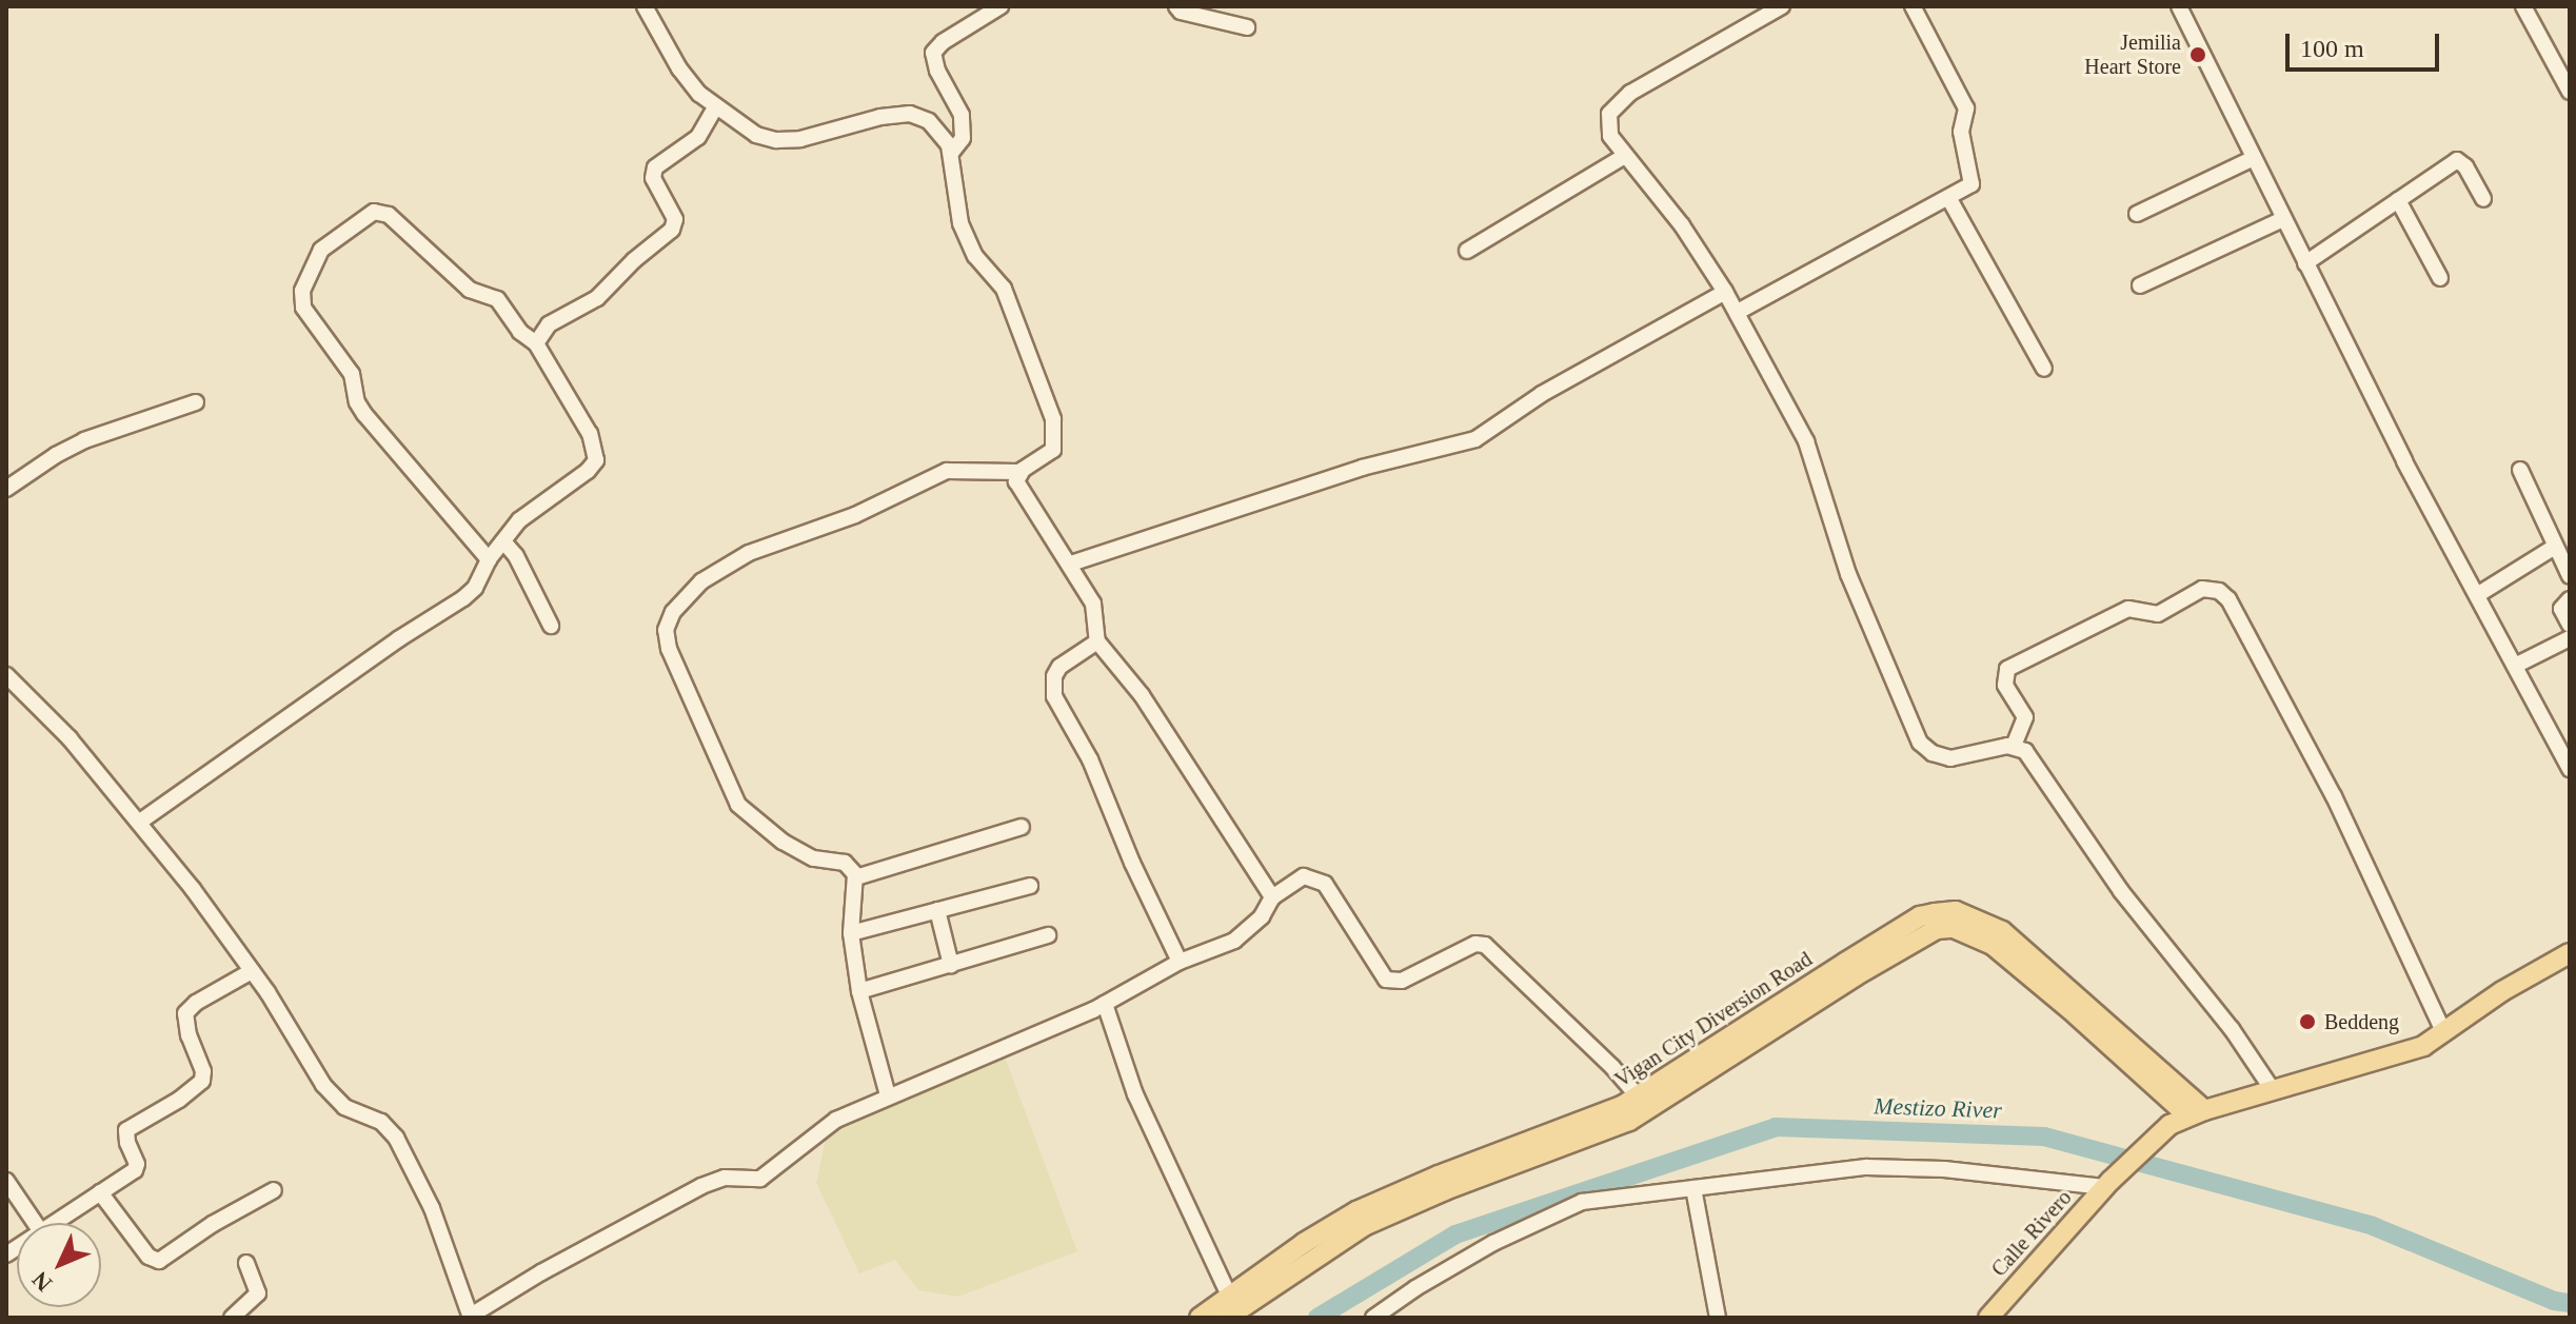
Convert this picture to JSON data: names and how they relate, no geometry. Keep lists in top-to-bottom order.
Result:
{
  "streets": {
    "main road": ["Vigan City Diversion Road", "Calle Rivero"]
  },
  "crossings": [
    ["Vigan City Diversion Road", "Calle Rivero"]
  ],
  "water": ["Mestizo River"],
  "places": ["Jemilia Heart Store", "Beddeng"],
  "scale_bar": "100 m",
  "north": "bottom left"
}
